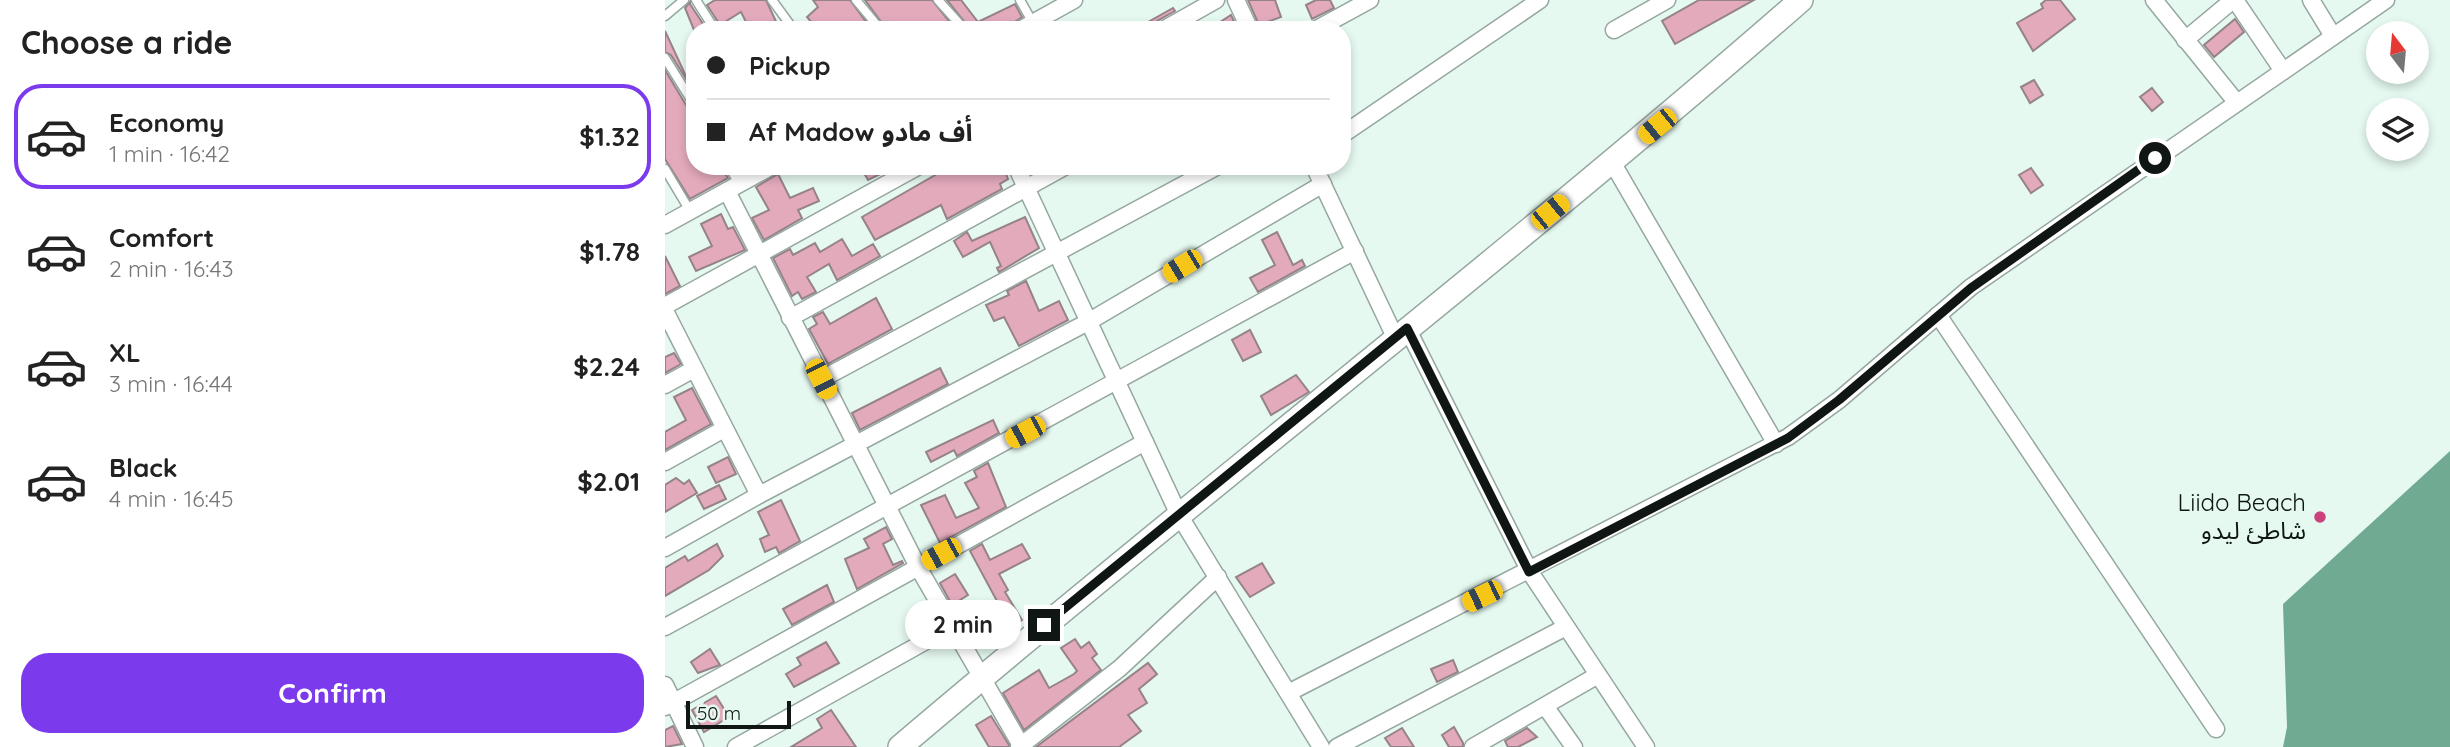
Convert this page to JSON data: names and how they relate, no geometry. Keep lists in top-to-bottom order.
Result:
{
  "places": ["Liido Beach شاطئ ليدو"],
  "scale_bar": "50 m",
  "north": "top",
  "page": {
    "heading": "Choose a ride",
    "banner": ["Pickup", "Af Madow أف مادو"],
    "list": [
      {
        "name": "Economy",
        "note": "1 min · 16:42",
        "value": "$1.32"
      },
      {
        "name": "Comfort",
        "note": "2 min · 16:43",
        "value": "$1.78"
      },
      {
        "name": "XL",
        "note": "3 min · 16:44",
        "value": "$2.24"
      },
      {
        "name": "Black",
        "note": "4 min · 16:45",
        "value": "$2.01"
      }
    ],
    "bubble": "2 min",
    "buttons": "Confirm",
    "scale": "50 m"
  }
}
